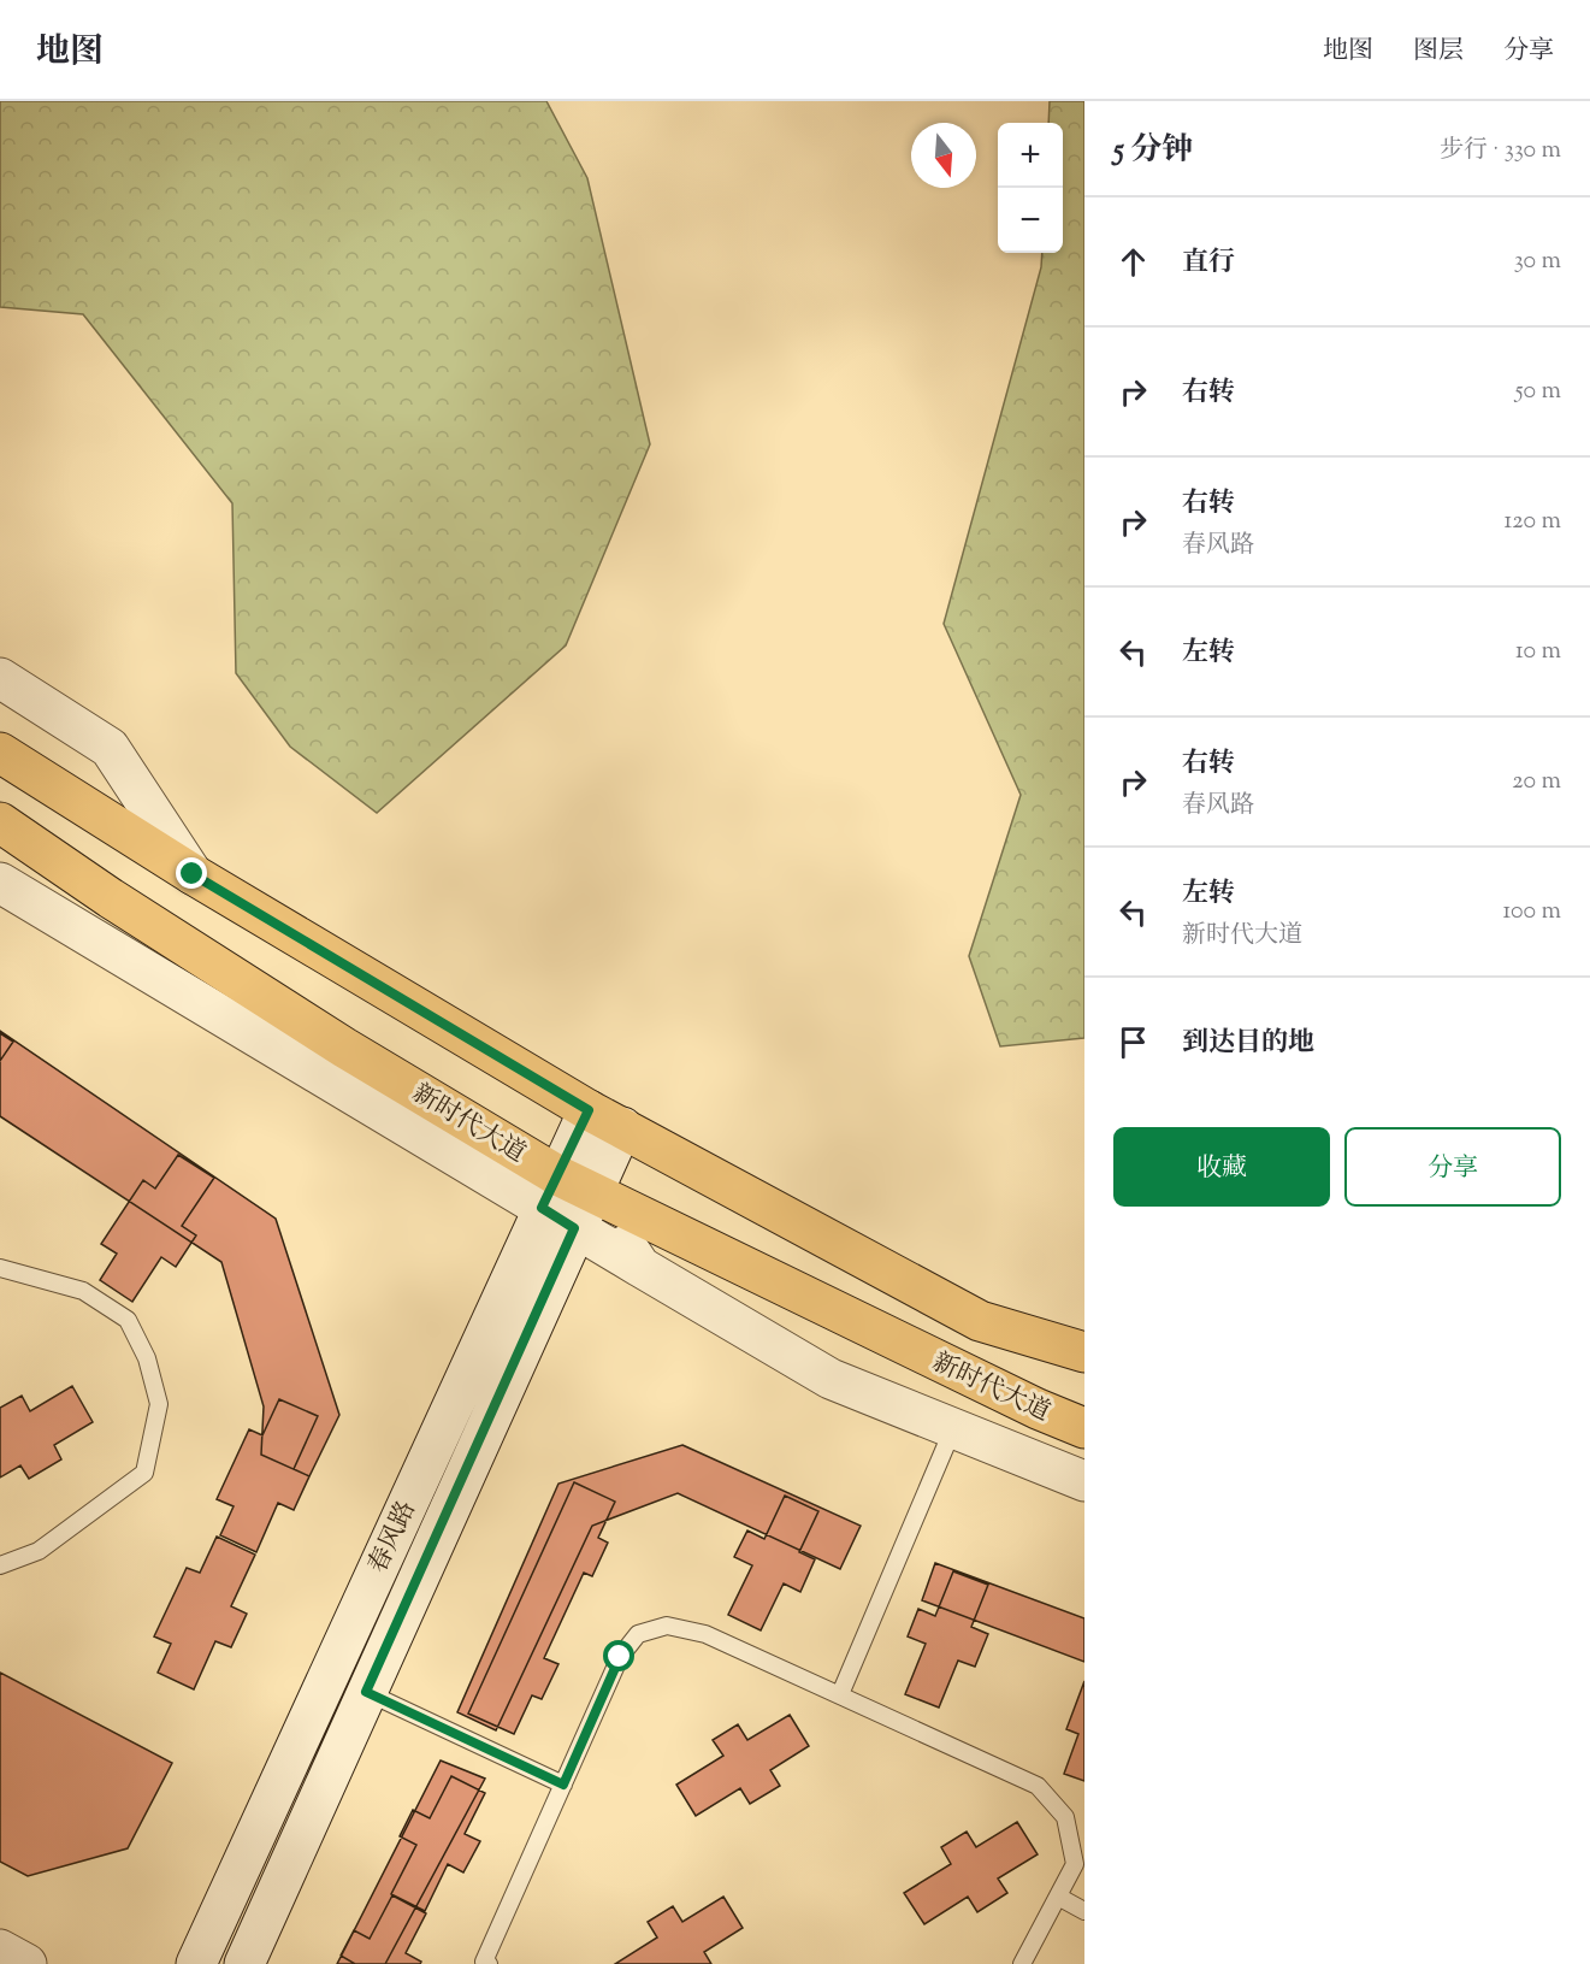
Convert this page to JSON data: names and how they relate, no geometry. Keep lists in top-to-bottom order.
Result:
{
  "streets": {
    "main road": ["新时代大道"],
    "street": ["春风路"]
  },
  "crossings": [
    ["新时代大道", "春风路"]
  ],
  "north": "bottom",
  "page": {
    "header": "地图",
    "nav": ["地图", "图层", "分享"],
    "heading": ["5 分钟", "步行 · 330 m"],
    "map_buttons": ["+", "−"],
    "list": [
      ["直行", "30 m"],
      ["右转", "50 m"],
      ["右转", "春风路", "120 m"],
      ["左转", "10 m"],
      ["右转", "春风路", "20 m"],
      ["左转", "新时代大道", "100 m"],
      "到达目的地"
    ],
    "buttons": ["收藏", "分享"]
  }
}
